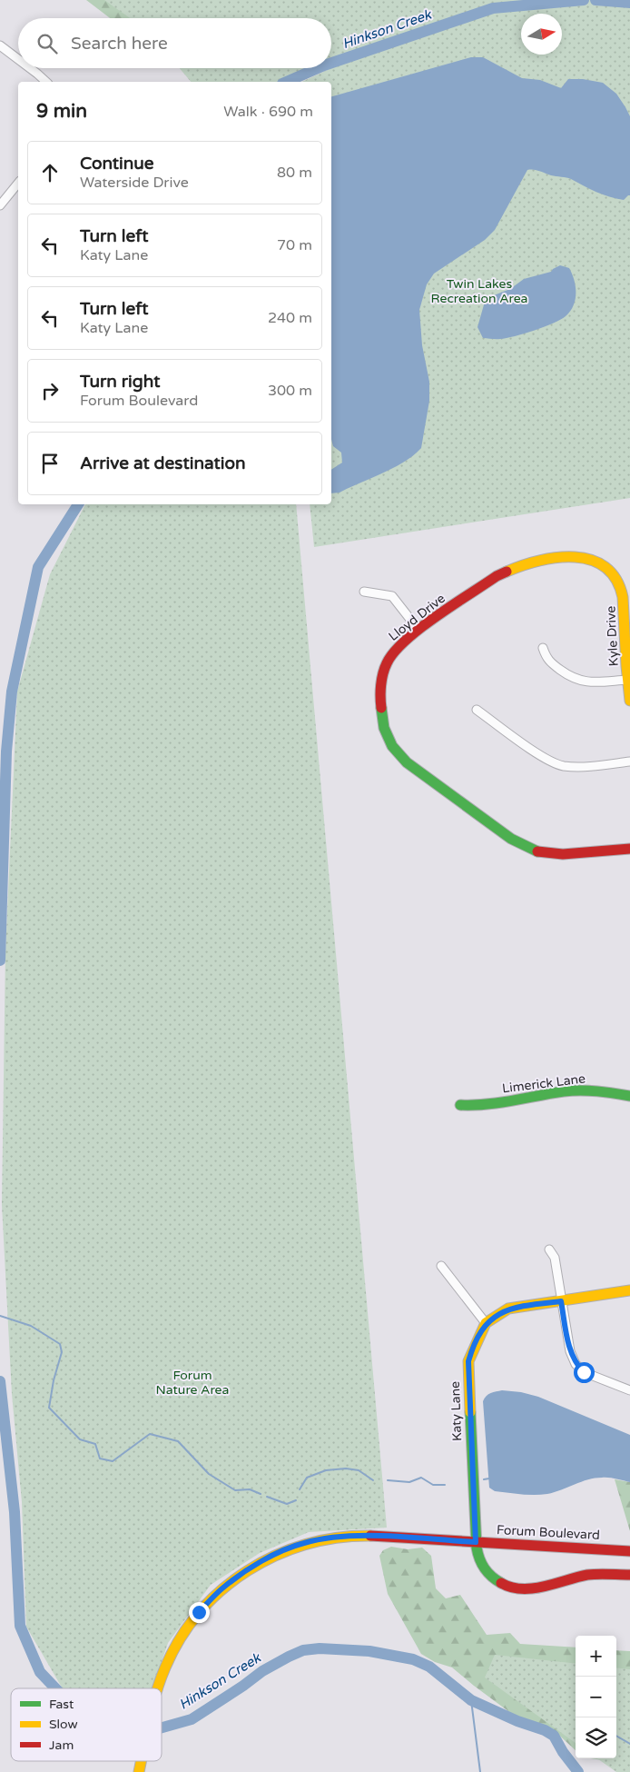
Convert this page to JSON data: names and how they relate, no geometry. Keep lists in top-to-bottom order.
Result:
{
  "streets": {
    "street": [
      "Lloyd Drive",
      "Kyle Drive",
      "Limerick Lane",
      "Katy Lane",
      "Forum Boulevard"
    ]
  },
  "crossings": [
    ["Lloyd Drive", "Kyle Drive"],
    ["Katy Lane", "Forum Boulevard"]
  ],
  "water": ["Hinkson Creek"],
  "parks": ["Twin Lakes Recreation Area", "Forum Nature Area"],
  "legend": ["Fast", "Slow", "Jam"],
  "north": "right",
  "page": {
    "search": "Search here",
    "heading": ["9 min", "Walk · 690 m"],
    "list": [
      ["Continue", "Waterside Drive", "80 m"],
      ["Turn left", "Katy Lane", "70 m"],
      ["Turn left", "Katy Lane", "240 m"],
      ["Turn right", "Forum Boulevard", "300 m"],
      "Arrive at destination"
    ],
    "map_buttons": ["+", "−"]
  }
}
